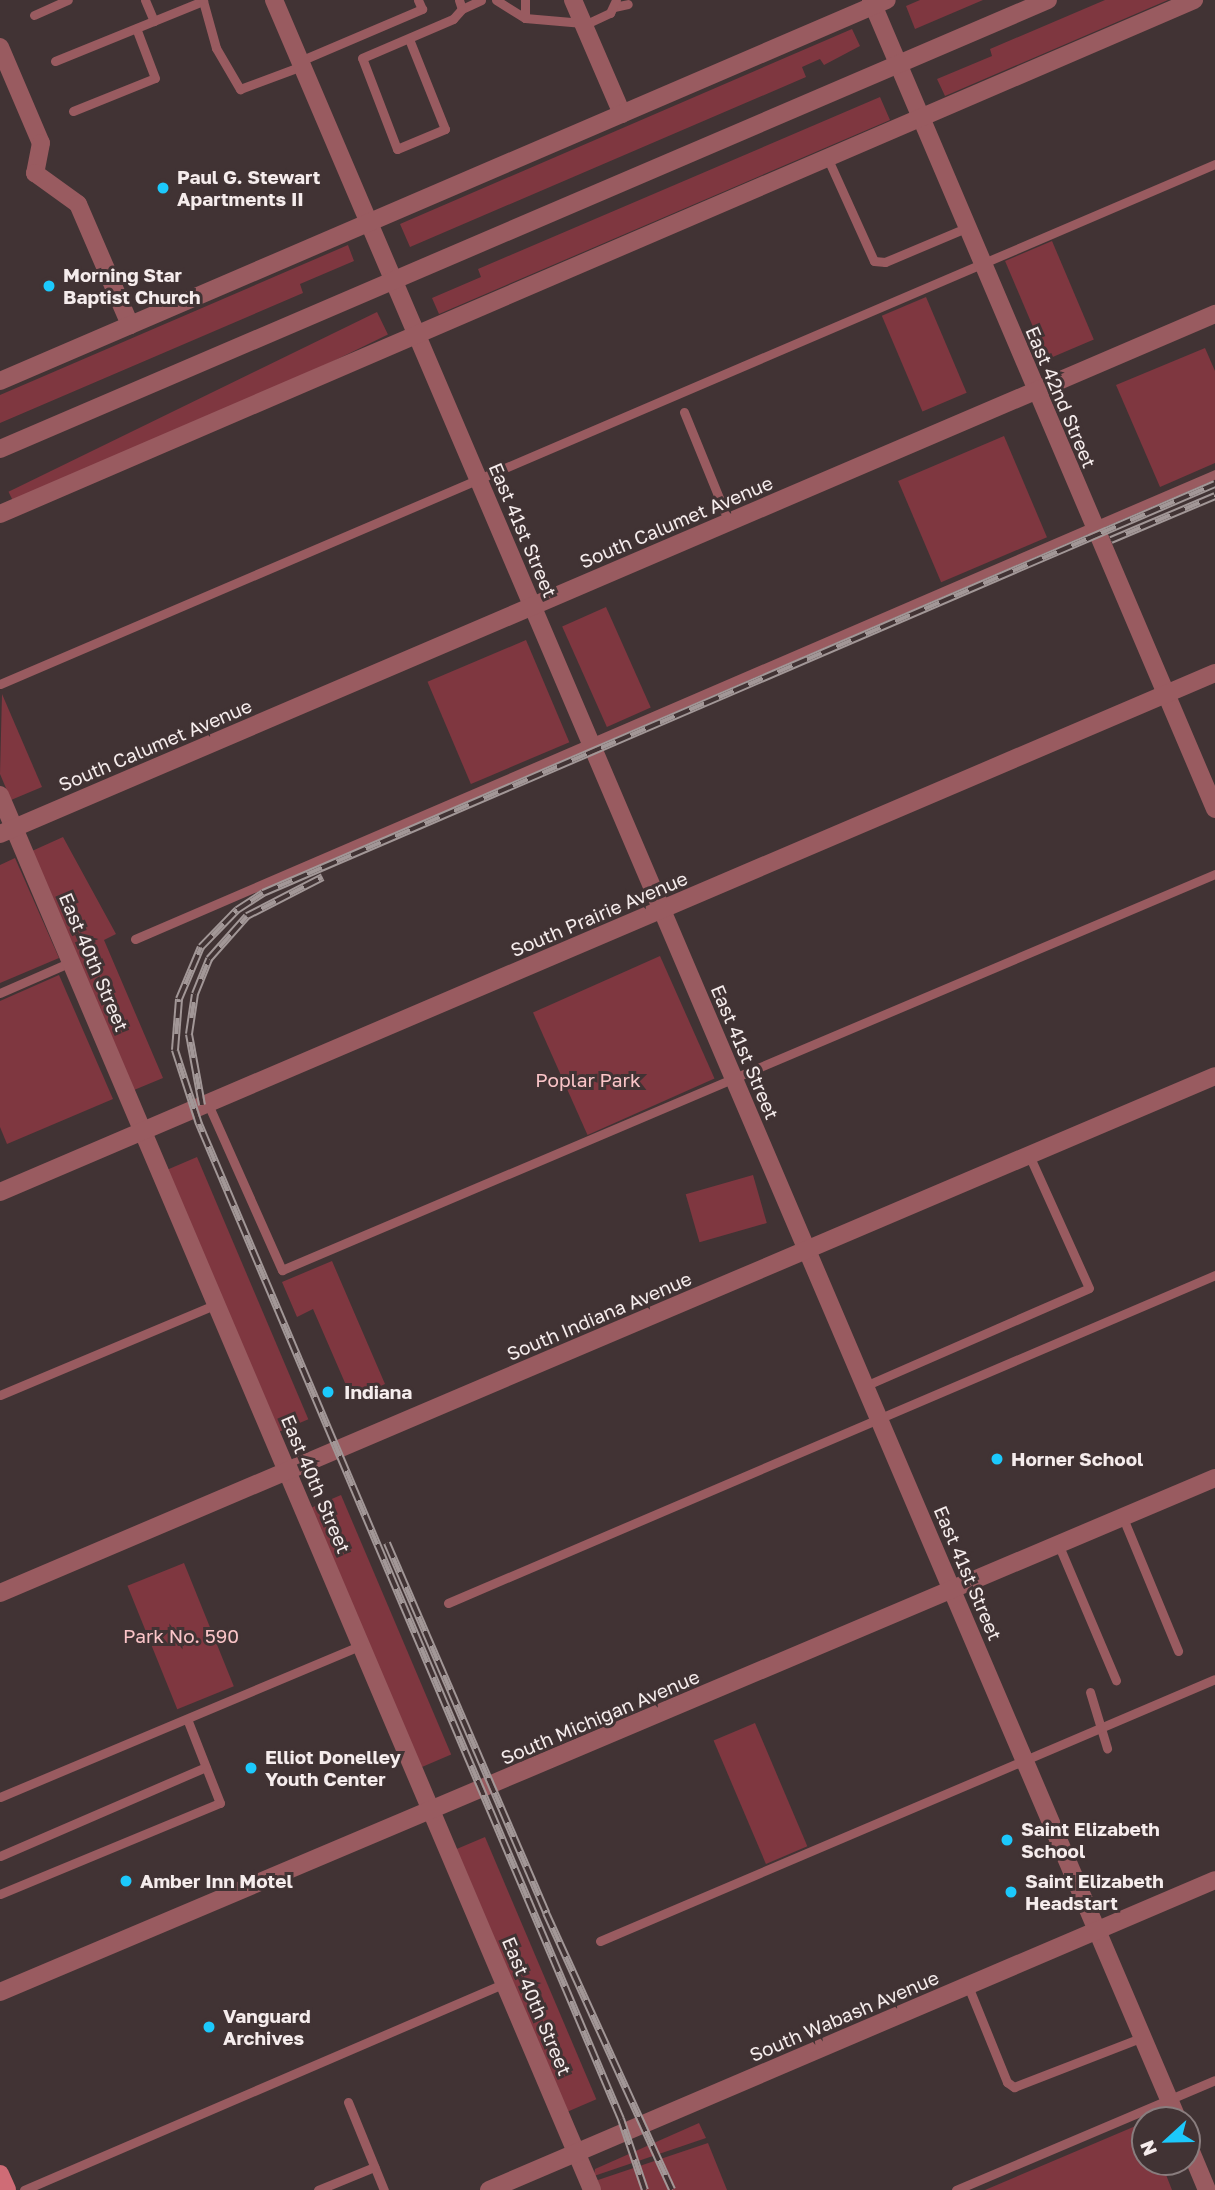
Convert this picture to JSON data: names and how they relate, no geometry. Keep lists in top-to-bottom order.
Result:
{
  "streets": {
    "street": [
      "East 42nd Street",
      "South Calumet Avenue",
      "East 41st Street",
      "South Prairie Avenue",
      "East 40th Street",
      "South Indiana Avenue",
      "South Michigan Avenue",
      "South Wabash Avenue"
    ]
  },
  "crossings": [
    ["East 42nd Street", "South Calumet Avenue"],
    ["East 42nd Street", "South Prairie Avenue"],
    ["South Calumet Avenue", "East 41st Street"],
    ["South Calumet Avenue", "East 40th Street"],
    ["East 41st Street", "South Prairie Avenue"],
    ["East 41st Street", "South Indiana Avenue"],
    ["East 41st Street", "South Michigan Avenue"],
    ["East 41st Street", "South Wabash Avenue"],
    ["South Prairie Avenue", "East 40th Street"],
    ["East 40th Street", "South Indiana Avenue"],
    ["East 40th Street", "South Michigan Avenue"],
    ["East 40th Street", "South Wabash Avenue"]
  ],
  "parks": ["Poplar Park", "Park No. 590"],
  "places": [
    "Paul G. Stewart Apartments II",
    "Morning Star Baptist Church",
    "Indiana",
    "Horner School",
    "Elliot Donelley Youth Center",
    "Saint Elizabeth School",
    "Amber Inn Motel",
    "Saint Elizabeth Headstart",
    "Vanguard Archives"
  ],
  "north": "left"
}
